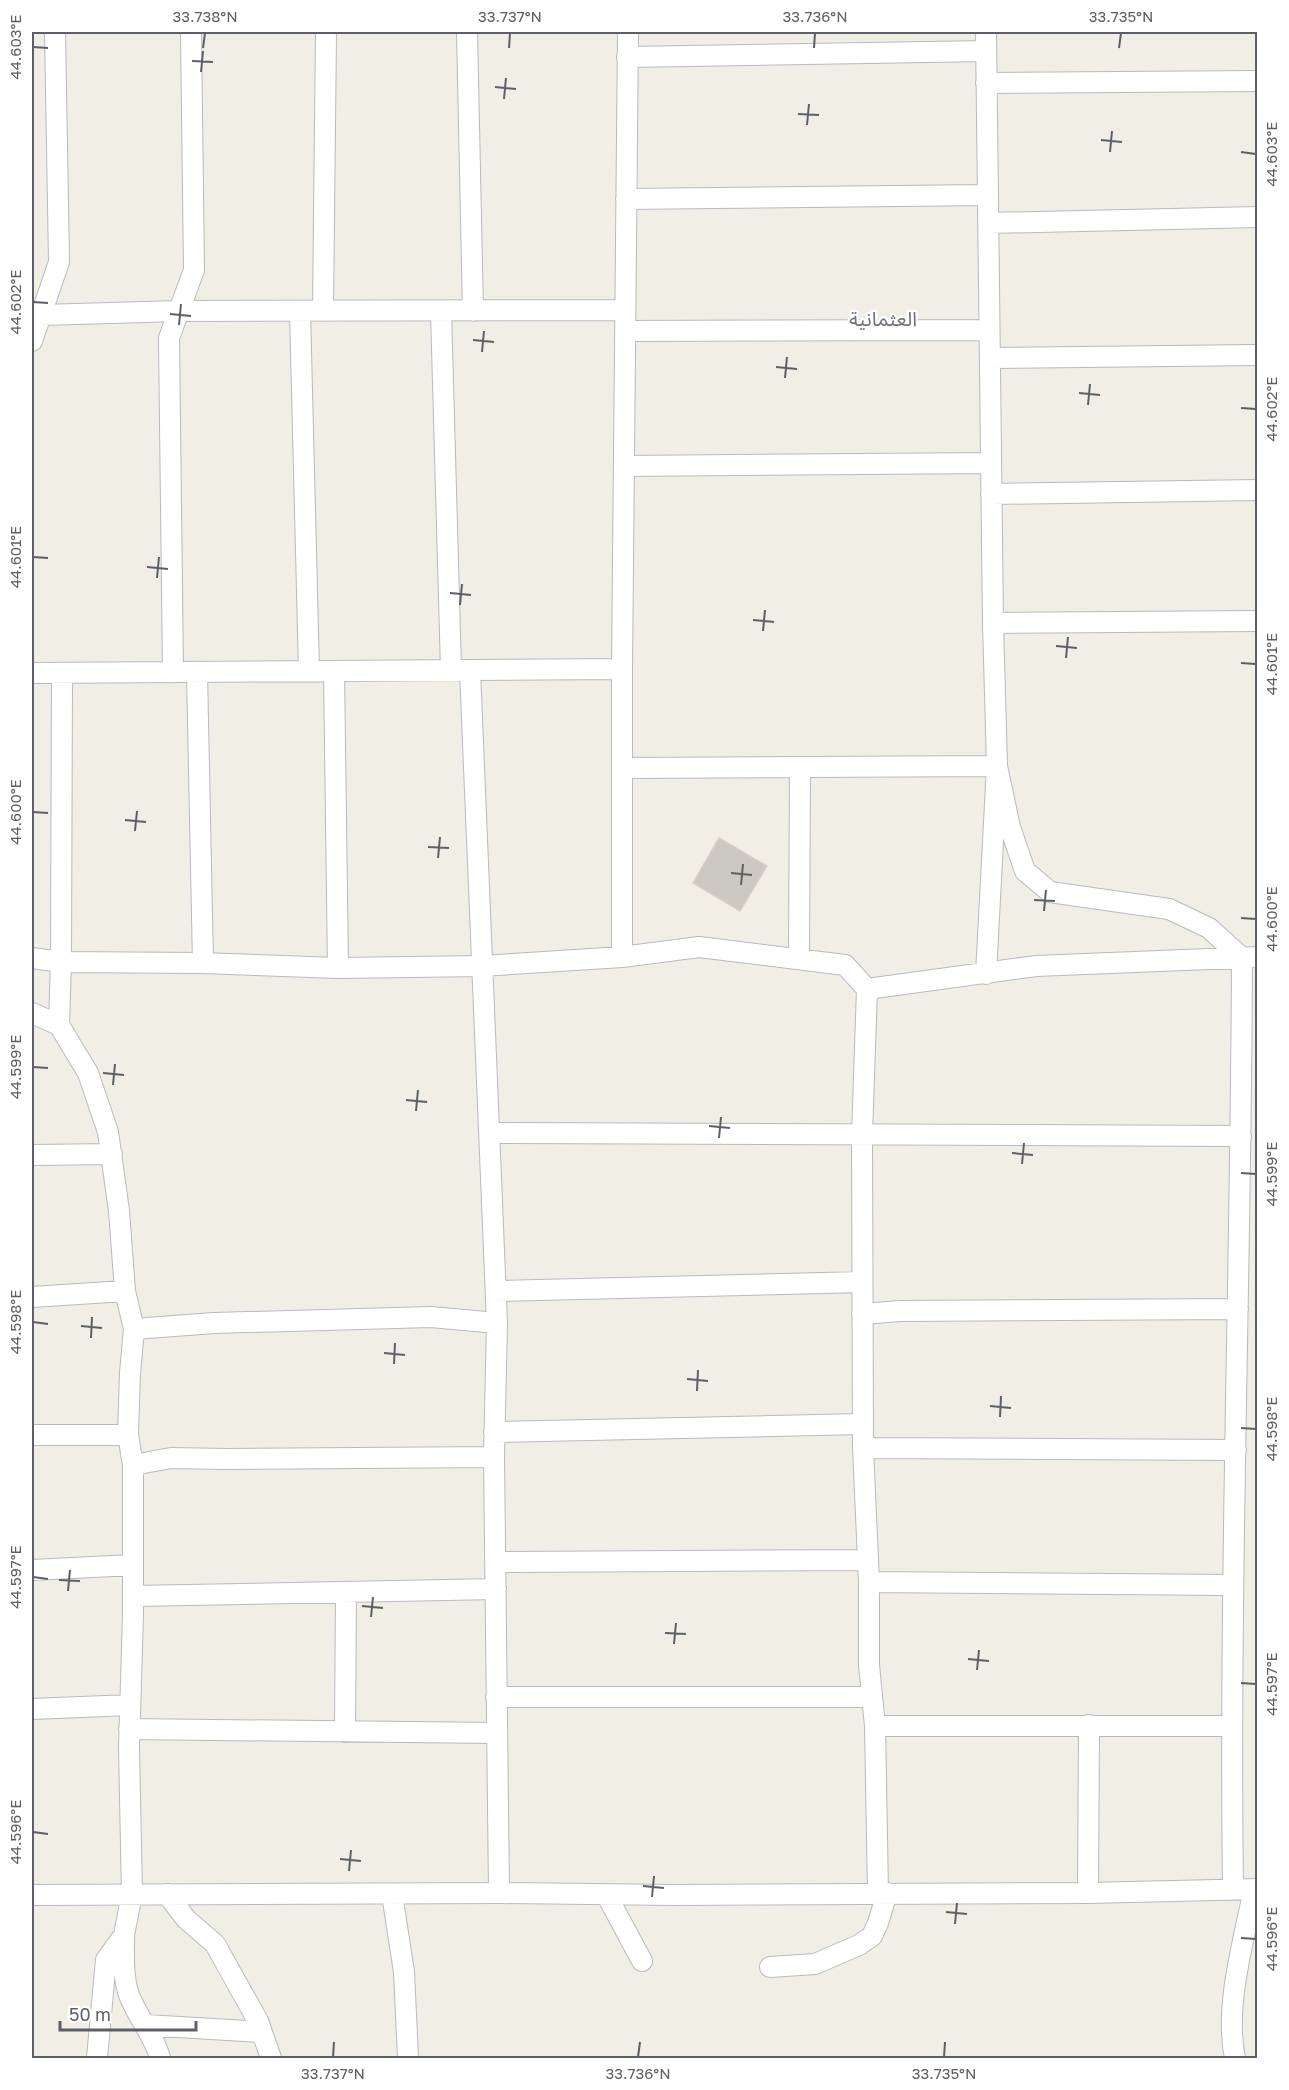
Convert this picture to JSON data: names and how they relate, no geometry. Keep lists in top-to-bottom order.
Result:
{
  "districts": ["العثمانية"],
  "scale_bar": "50 m",
  "coordinates": [
    "33.738°N",
    "33.737°N",
    "33.736°N",
    "33.735°N",
    "44.603°E",
    "44.602°E",
    "44.601°E",
    "44.600°E",
    "44.599°E",
    "44.598°E",
    "44.597°E",
    "44.596°E"
  ]
}
